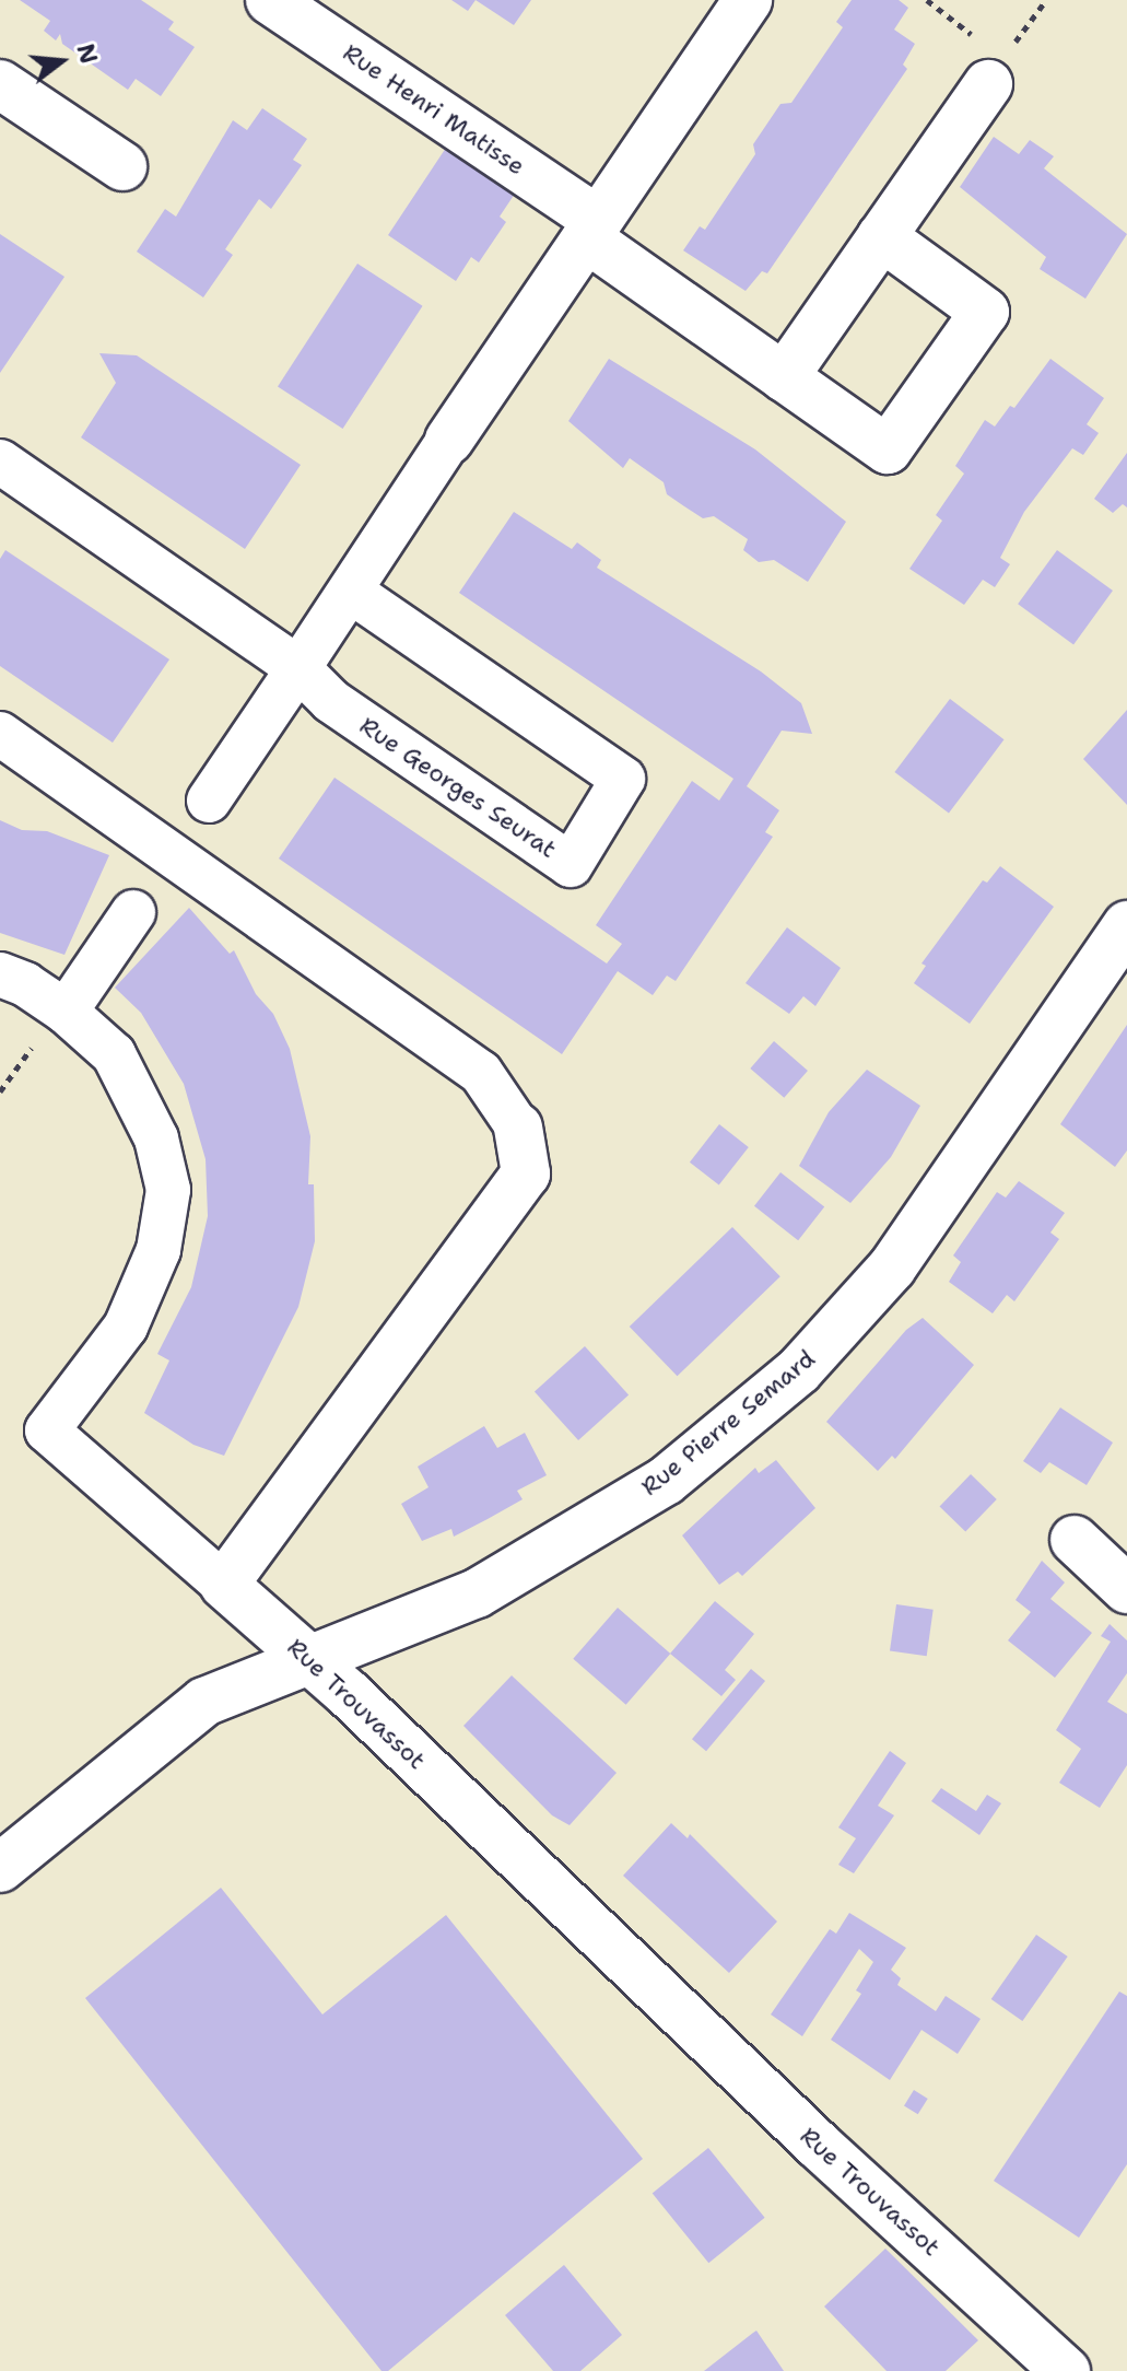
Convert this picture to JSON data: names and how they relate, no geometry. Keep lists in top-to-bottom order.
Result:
{
  "streets": {
    "street": [
      "Rue Henri Matisse",
      "Rue Georges Seurat",
      "Rue Pierre Semard",
      "Rue Trouvassot"
    ]
  },
  "crossings": [
    ["Rue Pierre Semard", "Rue Trouvassot"]
  ],
  "north": "right"
}
